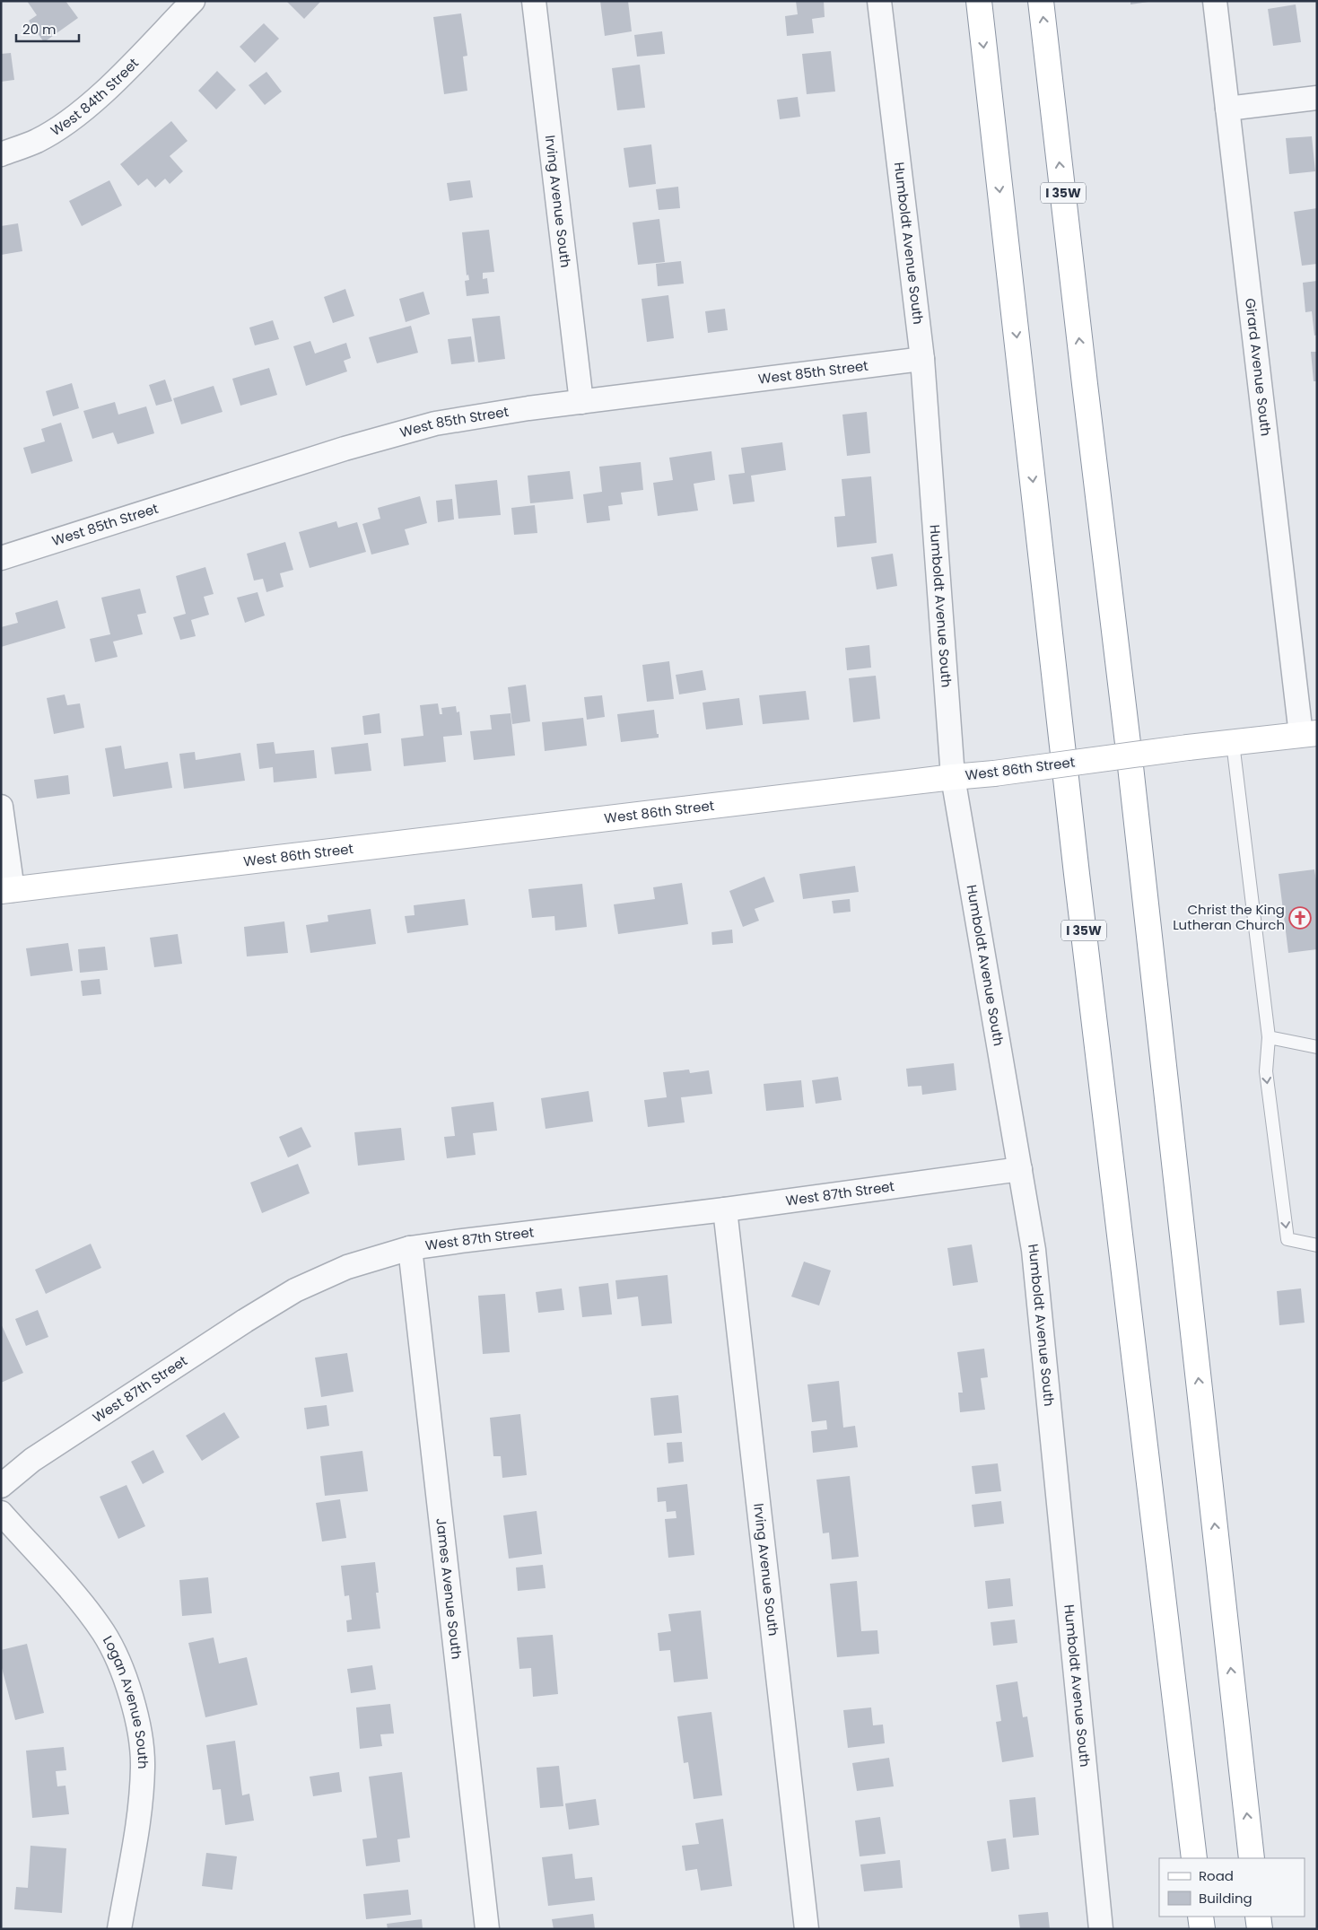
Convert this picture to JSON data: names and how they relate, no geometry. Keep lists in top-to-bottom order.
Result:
{
  "streets": {
    "main road": ["I 35W", "West 86th Street"],
    "street": [
      "West 84th Street",
      "Irving Avenue South",
      "Humboldt Avenue South",
      "Girard Avenue South",
      "West 85th Street",
      "West 87th Street",
      "James Avenue South",
      "Logan Avenue South"
    ]
  },
  "crossings": [
    ["Irving Avenue South", "West 85th Street"],
    ["Irving Avenue South", "West 87th Street"],
    ["Humboldt Avenue South", "West 85th Street"],
    ["Humboldt Avenue South", "West 86th Street"],
    ["Humboldt Avenue South", "West 87th Street"],
    ["Girard Avenue South", "West 86th Street"],
    ["West 87th Street", "James Avenue South"]
  ],
  "places": {
    "church": ["Christ the King Lutheran Church"]
  },
  "legend": ["Road", "Building"],
  "scale_bar": "20 m"
}
